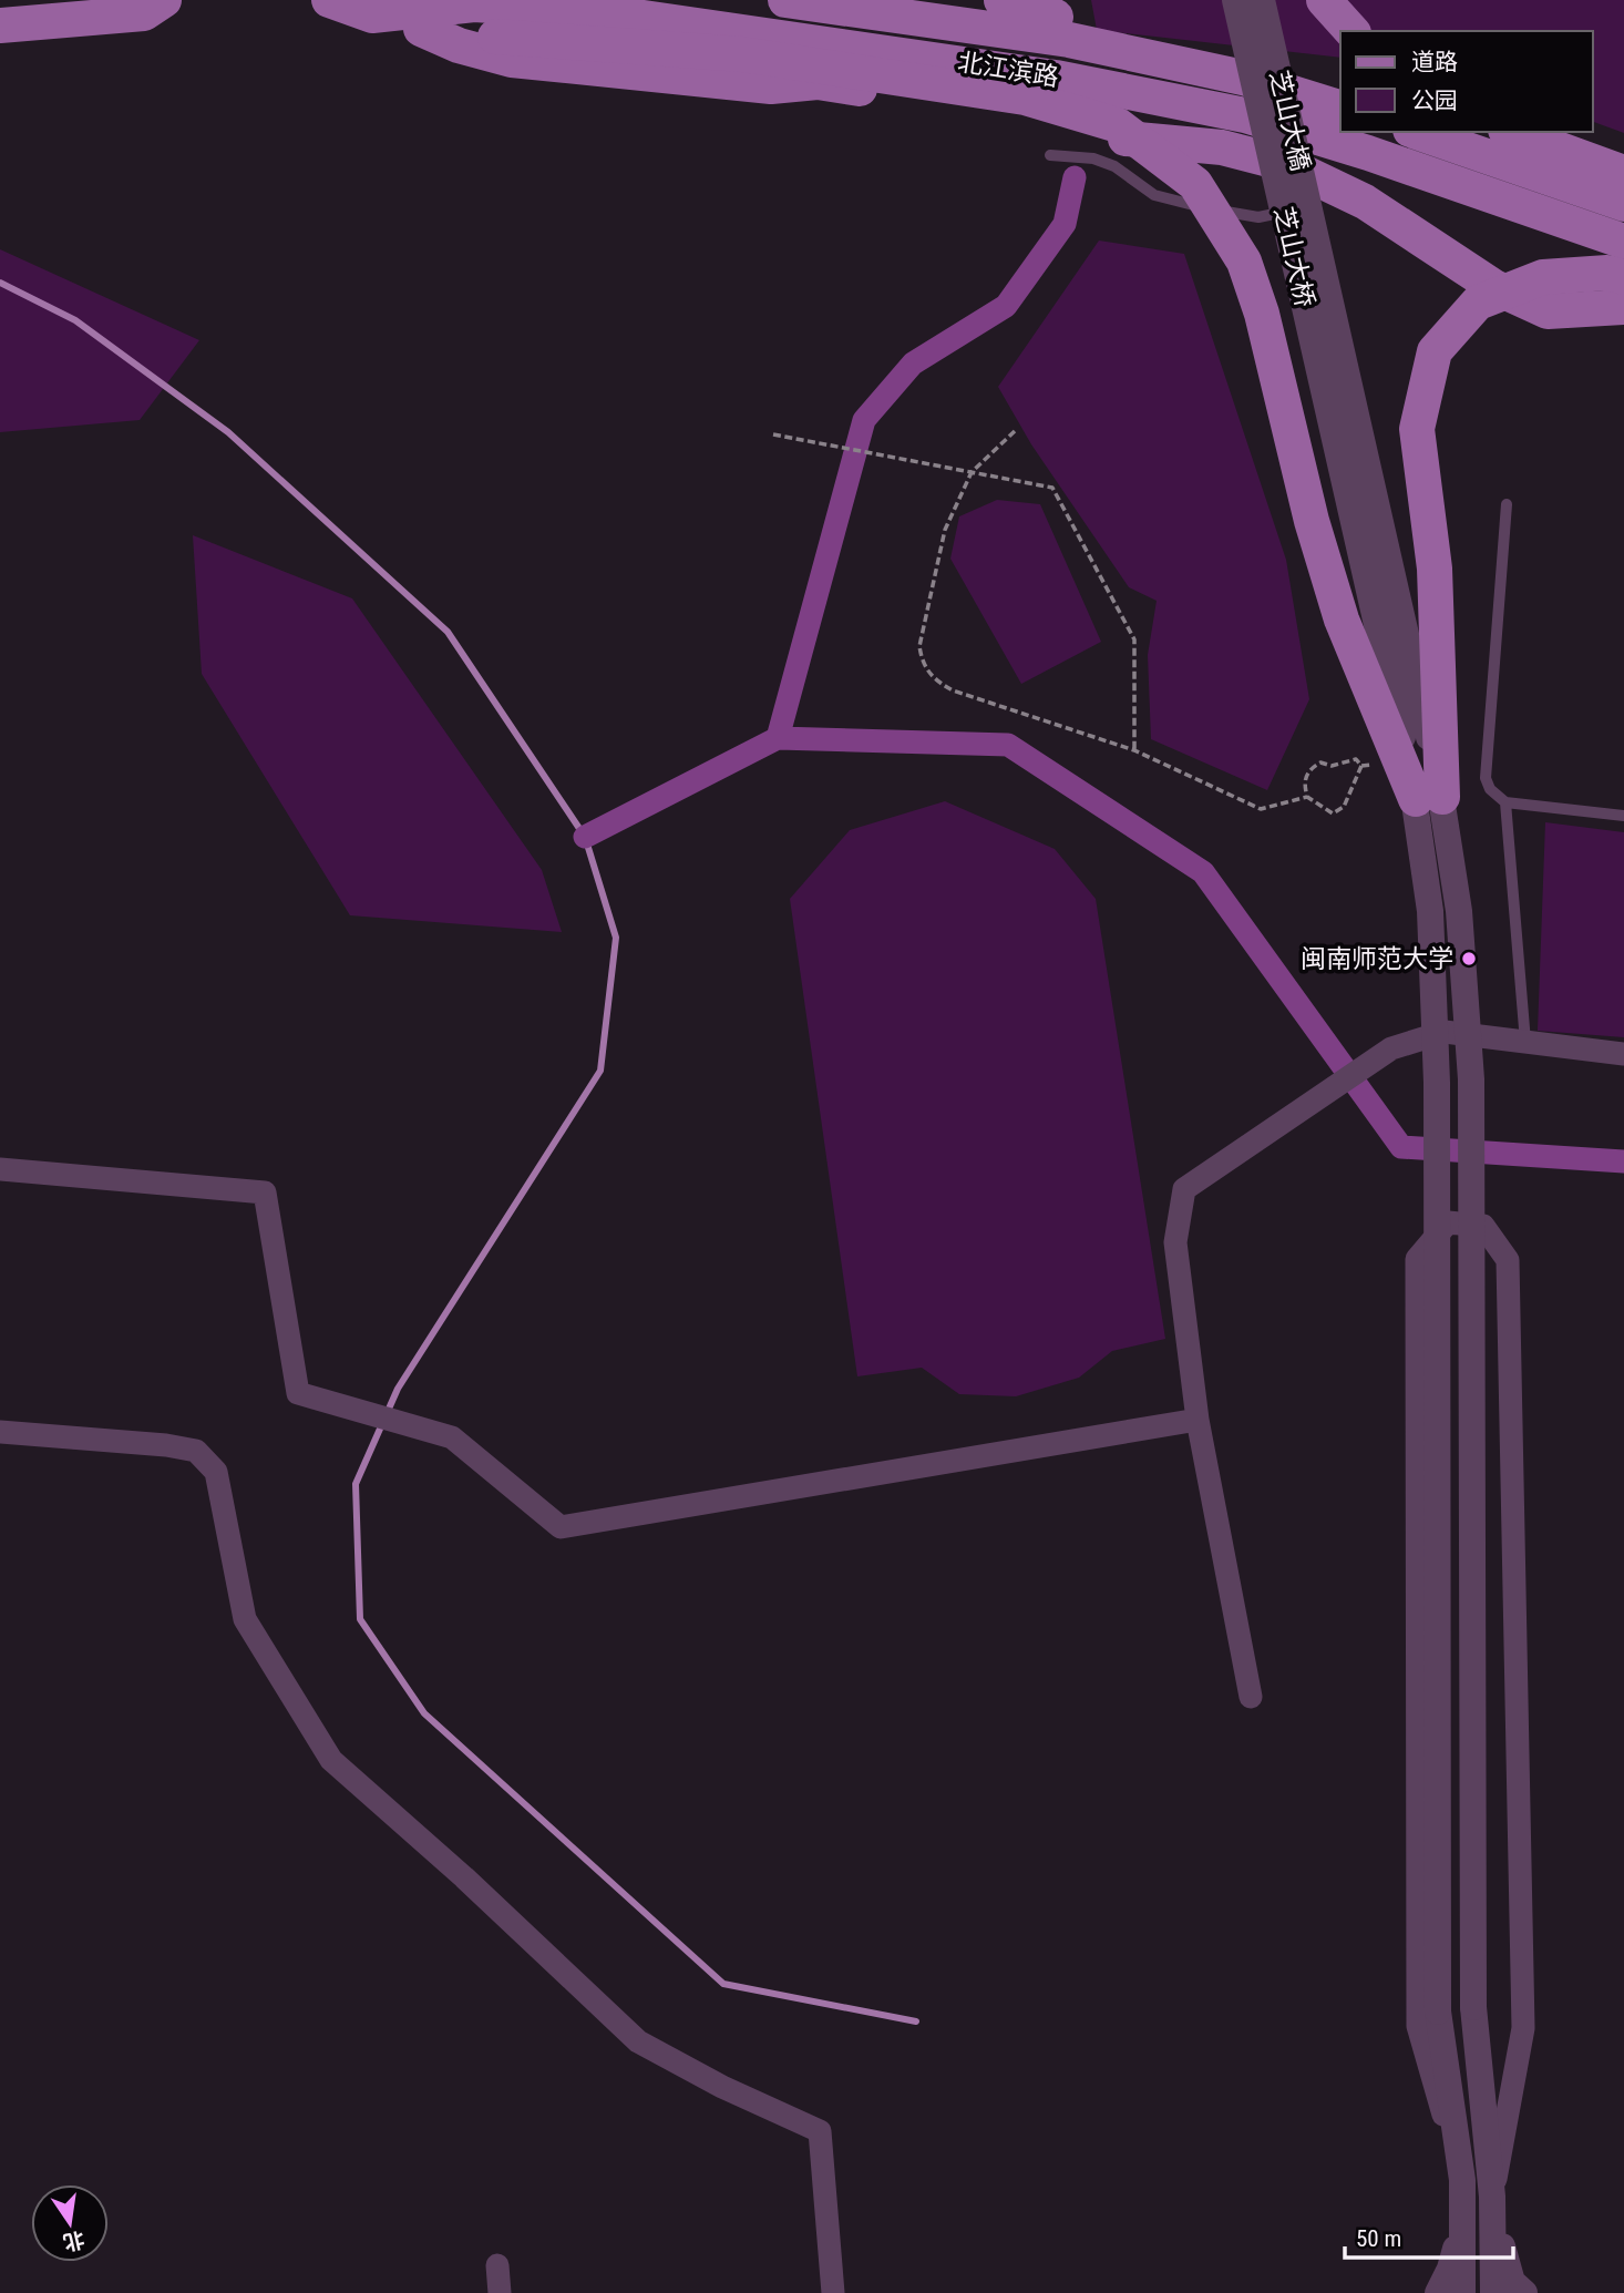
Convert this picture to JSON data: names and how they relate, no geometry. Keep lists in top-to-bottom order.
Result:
{
  "streets": {
    "main road": ["北江滨路"],
    "street": ["芝山大橋", "芝山大桥"]
  },
  "crossings": [
    ["芝山大橋", "芝山大桥"]
  ],
  "places": ["闽南师范大学"],
  "legend": ["道路", "公园"],
  "scale_bar": "50 m",
  "north": "bottom"
}
